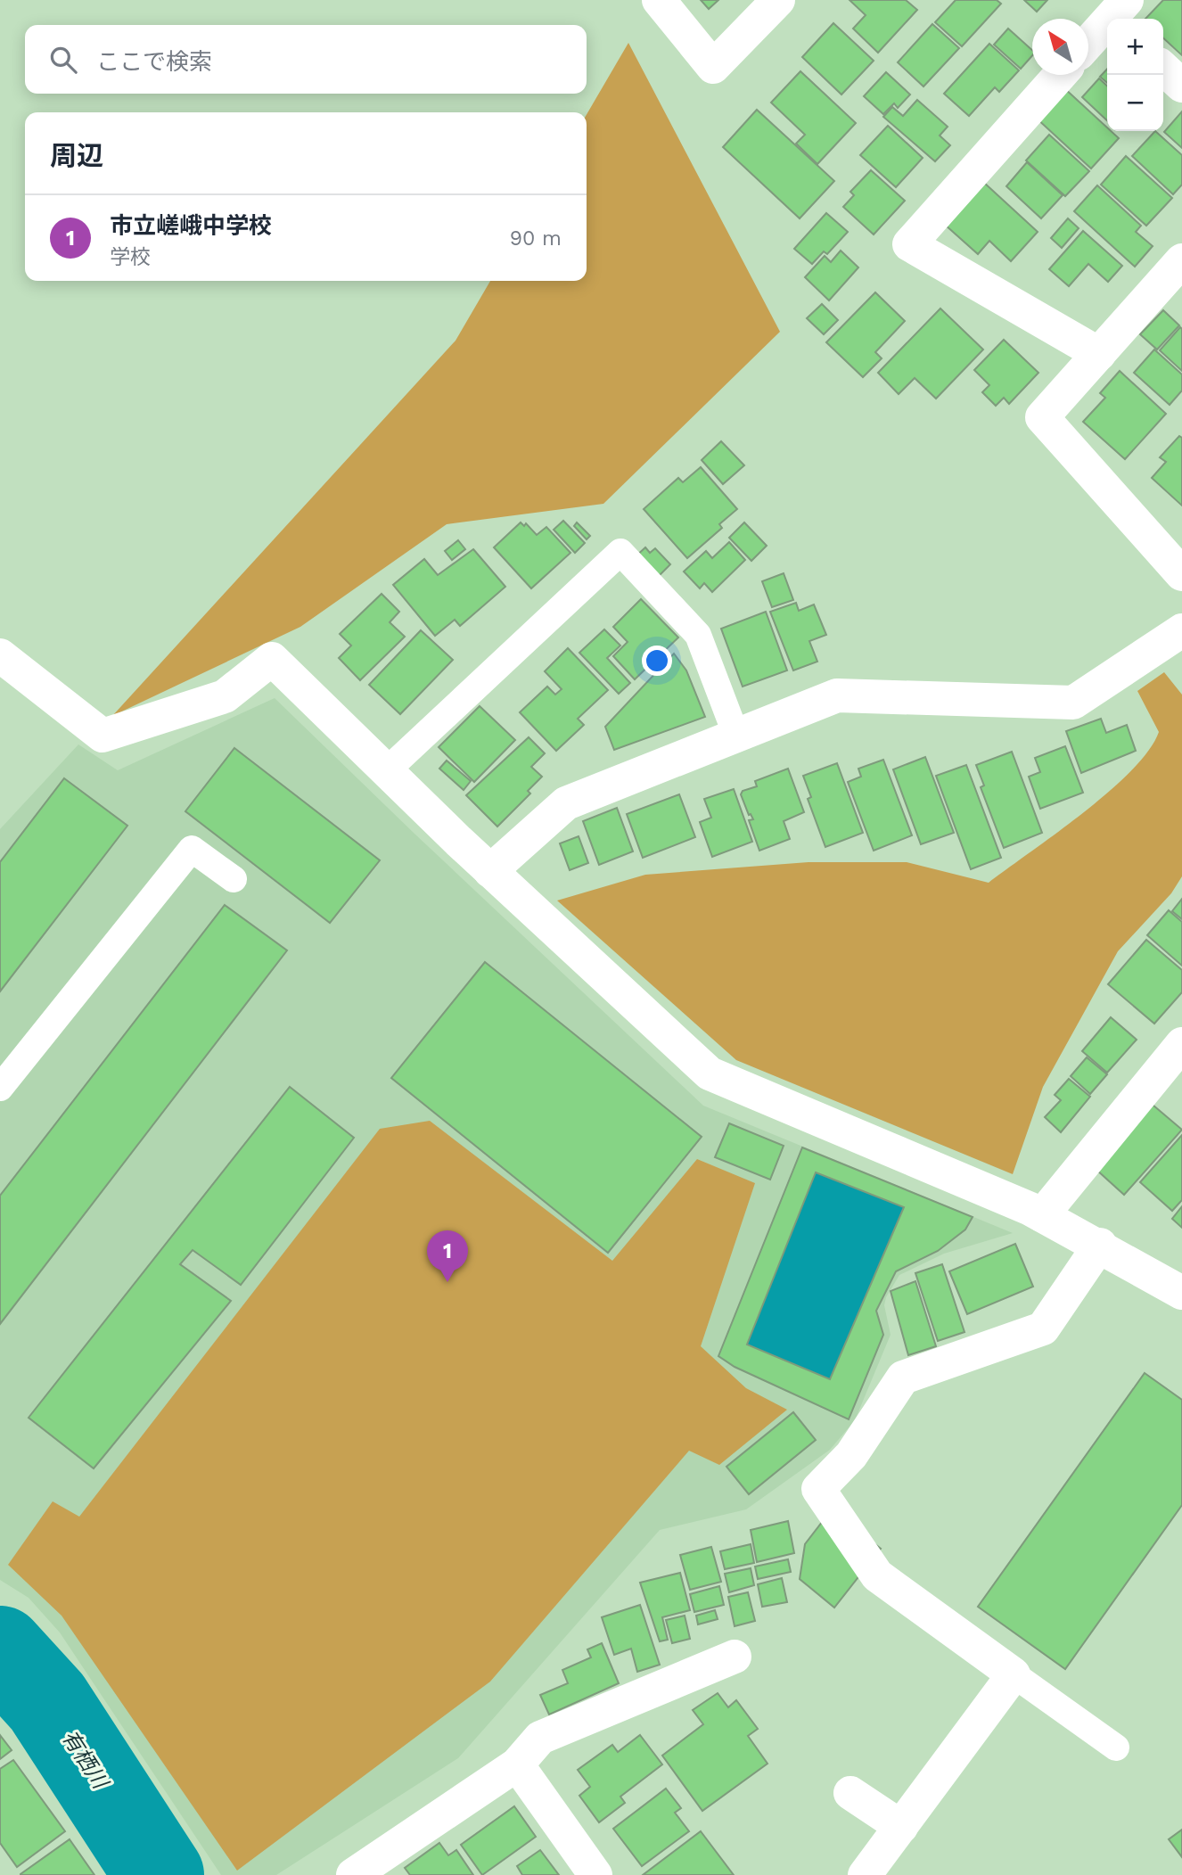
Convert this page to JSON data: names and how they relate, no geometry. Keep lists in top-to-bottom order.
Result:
{
  "water": ["有栖川"],
  "north": "top left",
  "page": {
    "map_buttons": ["+", "−"],
    "search": "ここで検索",
    "heading": "周辺",
    "list": [
      {
        "mark": "1",
        "name": "市立嵯峨中学校",
        "note": "学校",
        "value": "90 m"
      }
    ],
    "pins": "1"
  }
}
